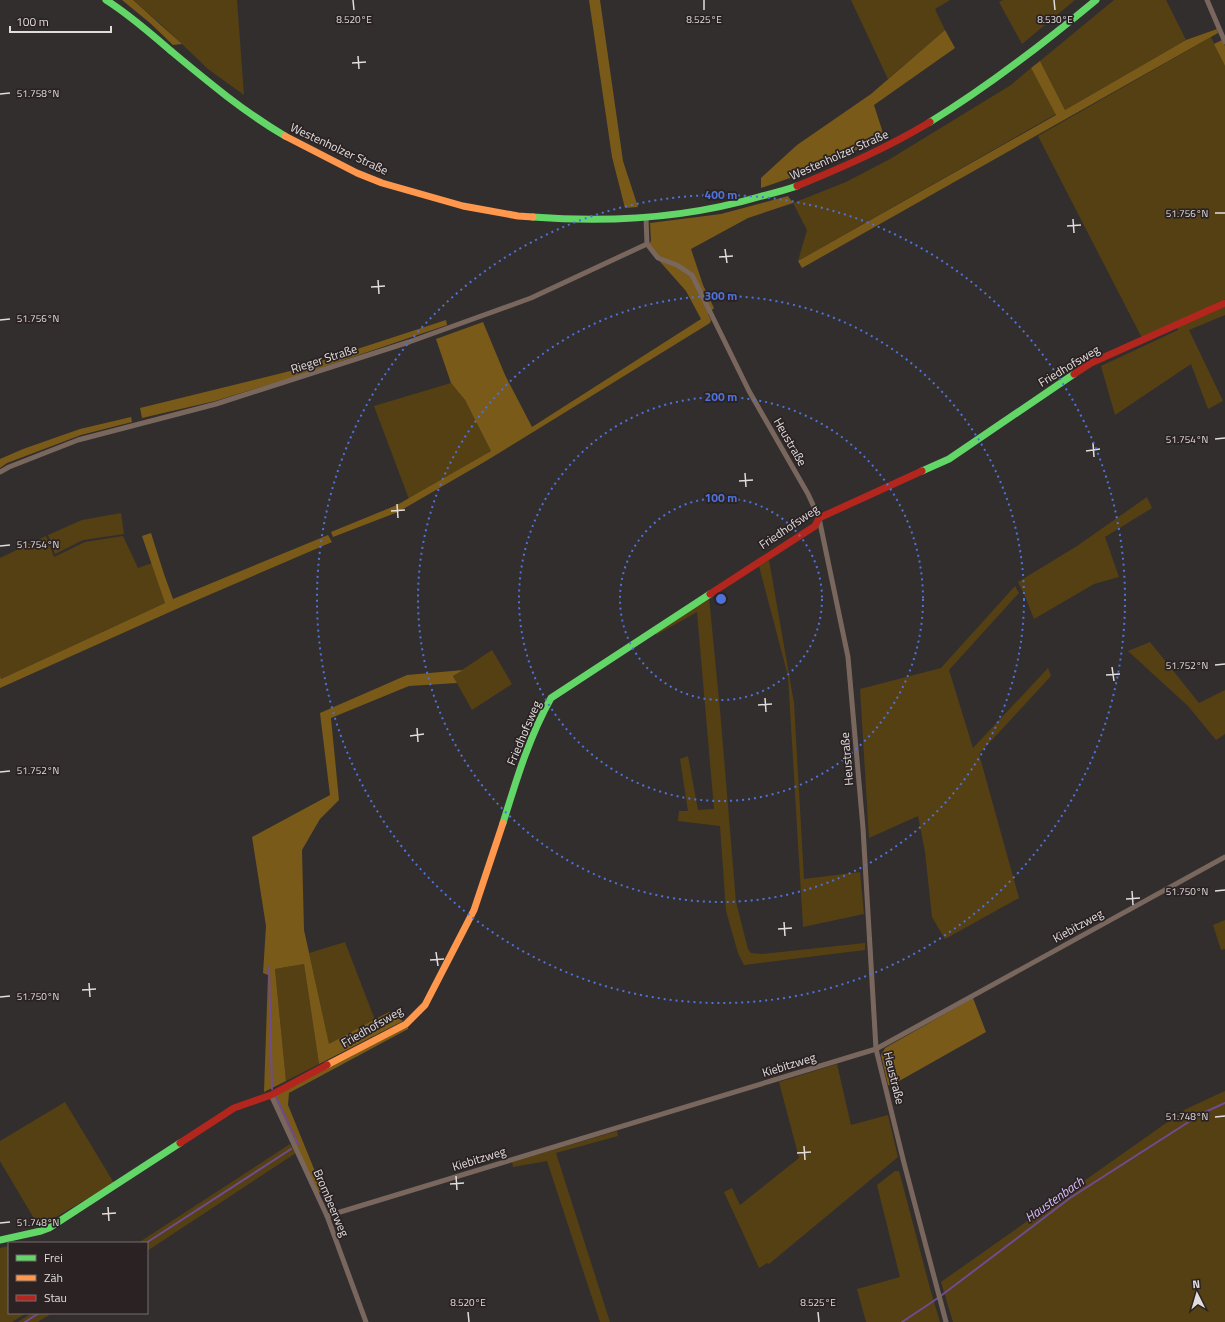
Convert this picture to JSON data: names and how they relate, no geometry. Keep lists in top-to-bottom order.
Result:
{
  "streets": {
    "street": [
      "Westenholzer Straße",
      "Rieger Straße",
      "Friedhofsweg",
      "Heustraße",
      "Kiebitzweg",
      "Brombeerweg"
    ]
  },
  "crossings": [
    ["Rieger Straße", "Heustraße"],
    ["Friedhofsweg", "Heustraße"],
    ["Friedhofsweg", "Brombeerweg"],
    ["Heustraße", "Kiebitzweg"],
    ["Kiebitzweg", "Brombeerweg"]
  ],
  "water": ["Haustenbach"],
  "legend": ["Frei", "Zäh", "Stau"],
  "scale_bar": "100 m",
  "north": "top",
  "coordinates": [
    "8.520°E",
    "8.525°E",
    "8.530°E",
    "51.758°N",
    "51.756°N",
    "51.754°N",
    "51.752°N",
    "51.750°N",
    "51.748°N"
  ],
  "rings": [
    "400 m",
    "300 m",
    "200 m",
    "100 m"
  ]
}
